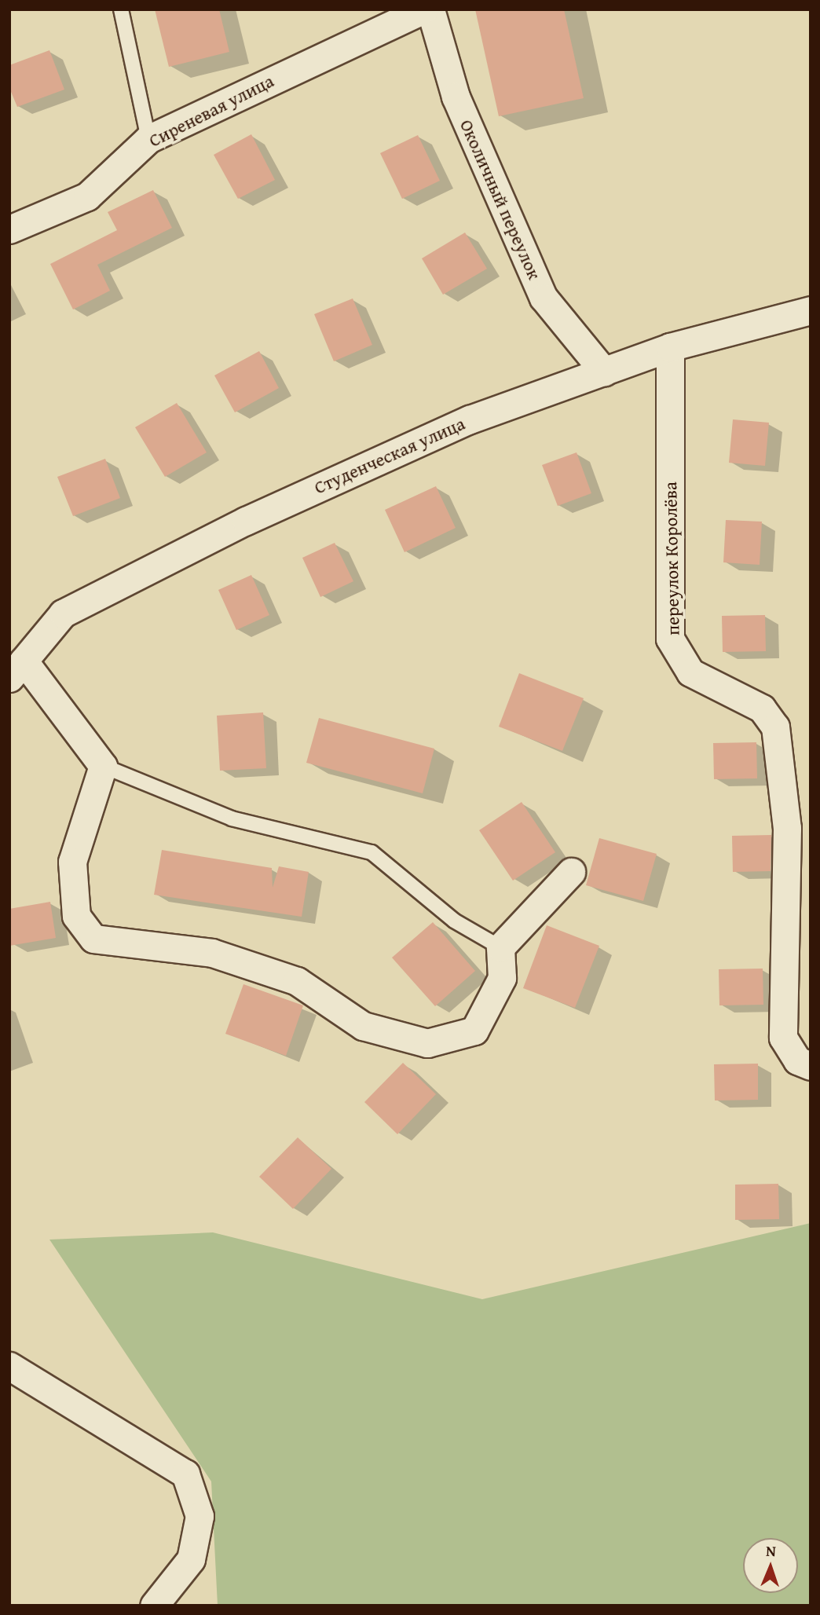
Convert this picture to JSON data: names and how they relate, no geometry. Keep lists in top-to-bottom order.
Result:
{
  "streets": {
    "street": [
      "Сиреневая улица",
      "Околичный переулок",
      "Студенческая улица",
      "переулок Королёва"
    ]
  },
  "crossings": [
    ["Околичный переулок", "Студенческая улица"],
    ["Студенческая улица", "переулок Королёва"]
  ],
  "north": "top"
}
